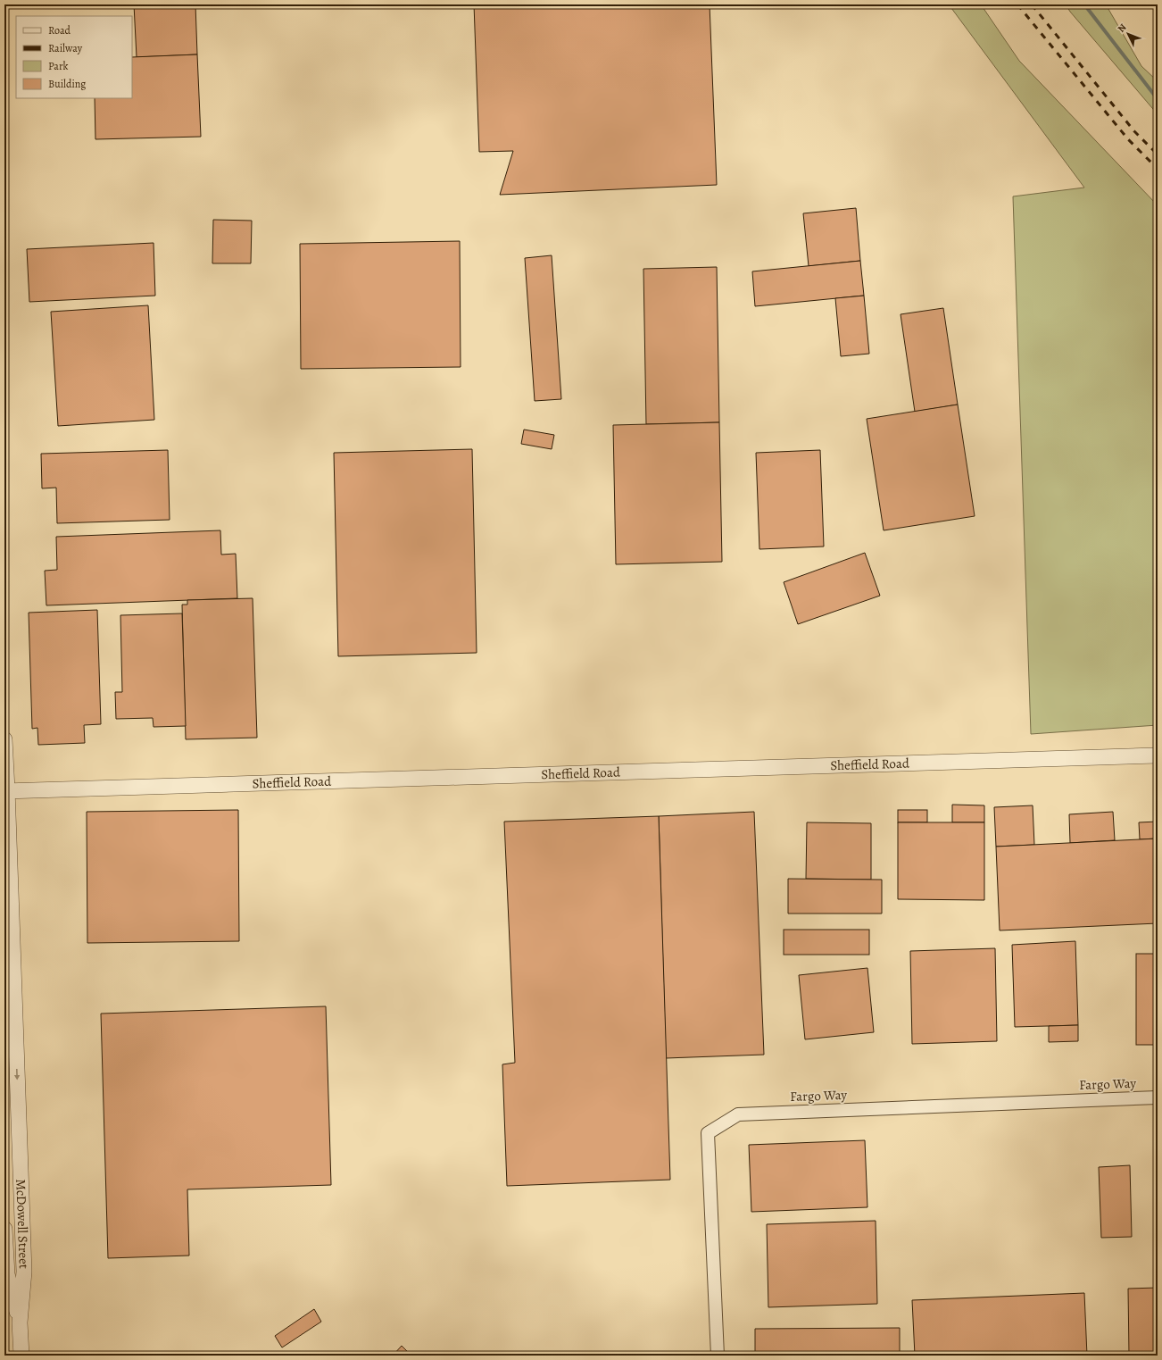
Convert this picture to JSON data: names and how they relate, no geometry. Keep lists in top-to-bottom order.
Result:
{
  "streets": {
    "street": ["Sheffield Road", "Fargo Way", "McDowell Street"]
  },
  "crossings": [
    ["Sheffield Road", "McDowell Street"]
  ],
  "legend": [
    "Road",
    "Railway",
    "Park",
    "Building"
  ],
  "north": "top left"
}
